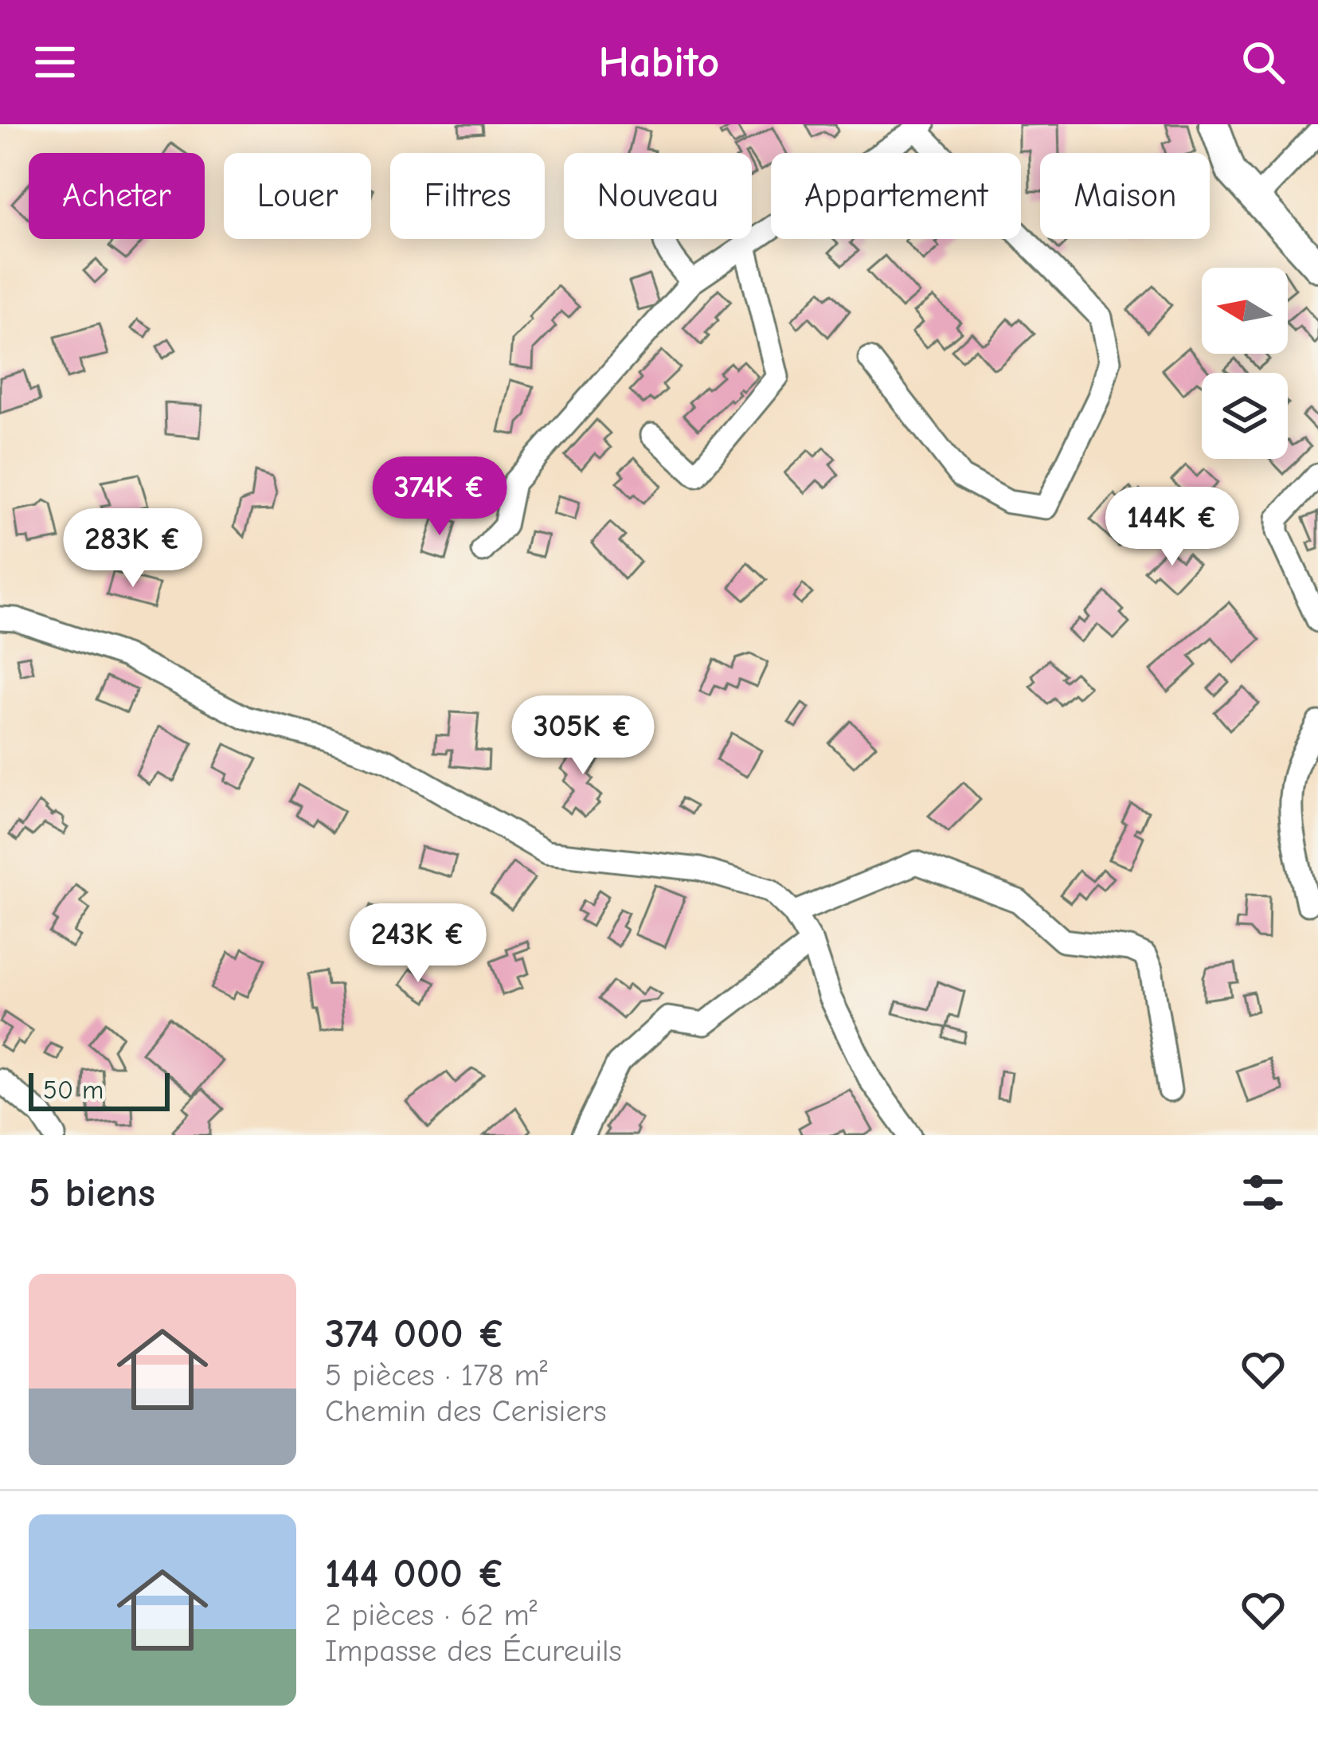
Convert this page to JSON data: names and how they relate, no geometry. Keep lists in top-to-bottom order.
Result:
{
  "scale_bar": "50 m",
  "north": "left",
  "page": {
    "header": "Habito",
    "chip": [
      "Acheter",
      "Louer",
      "Filtres",
      "Nouveau",
      "Appartement",
      "Maison"
    ],
    "price": [
      "374K €",
      "144K €",
      "283K €",
      "305K €",
      "243K €"
    ],
    "scale": "50 m",
    "heading": "5 biens",
    "list": [
      {
        "name": "374 000 €",
        "note": "5 pièces · 178 m² · Chemin des Cerisiers"
      },
      {
        "name": "144 000 €",
        "note": "2 pièces · 62 m² · Impasse des Écureuils"
      }
    ]
  }
}
